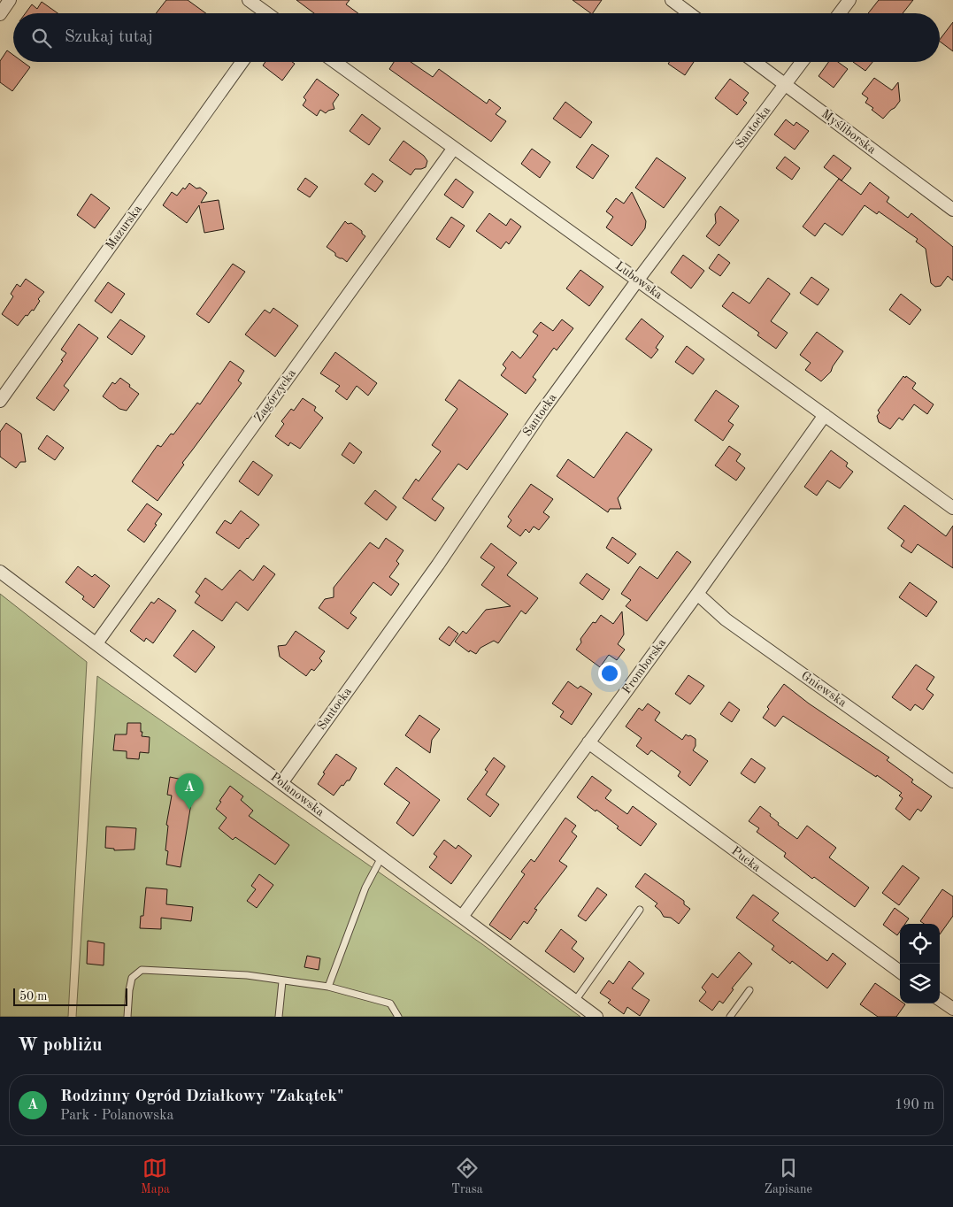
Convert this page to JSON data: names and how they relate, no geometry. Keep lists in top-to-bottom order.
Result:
{
  "streets": {
    "street": [
      "Santocka",
      "Myśliborska",
      "Mazurska",
      "Lubowska",
      "Zagórzycka",
      "Fromborska",
      "Gniewska",
      "Polanowska",
      "Pucka"
    ]
  },
  "crossings": [
    ["Santocka", "Myśliborska"],
    ["Santocka", "Lubowska"],
    ["Santocka", "Polanowska"],
    ["Lubowska", "Zagórzycka"],
    ["Lubowska", "Fromborska"],
    ["Zagórzycka", "Polanowska"],
    ["Fromborska", "Gniewska"],
    ["Fromborska", "Polanowska"],
    ["Fromborska", "Pucka"]
  ],
  "scale_bar": "50 m",
  "page": {
    "search": "Szukaj tutaj",
    "pins": "A",
    "scale": "50 m",
    "heading": "W pobliżu",
    "list": [
      {
        "mark": "A",
        "name": "Rodzinny Ogród Działkowy \"Zakątek\"",
        "note": "Park · Polanowska",
        "value": "190 m"
      }
    ],
    "nav": ["Mapa", "Trasa", "Zapisane"]
  }
}
